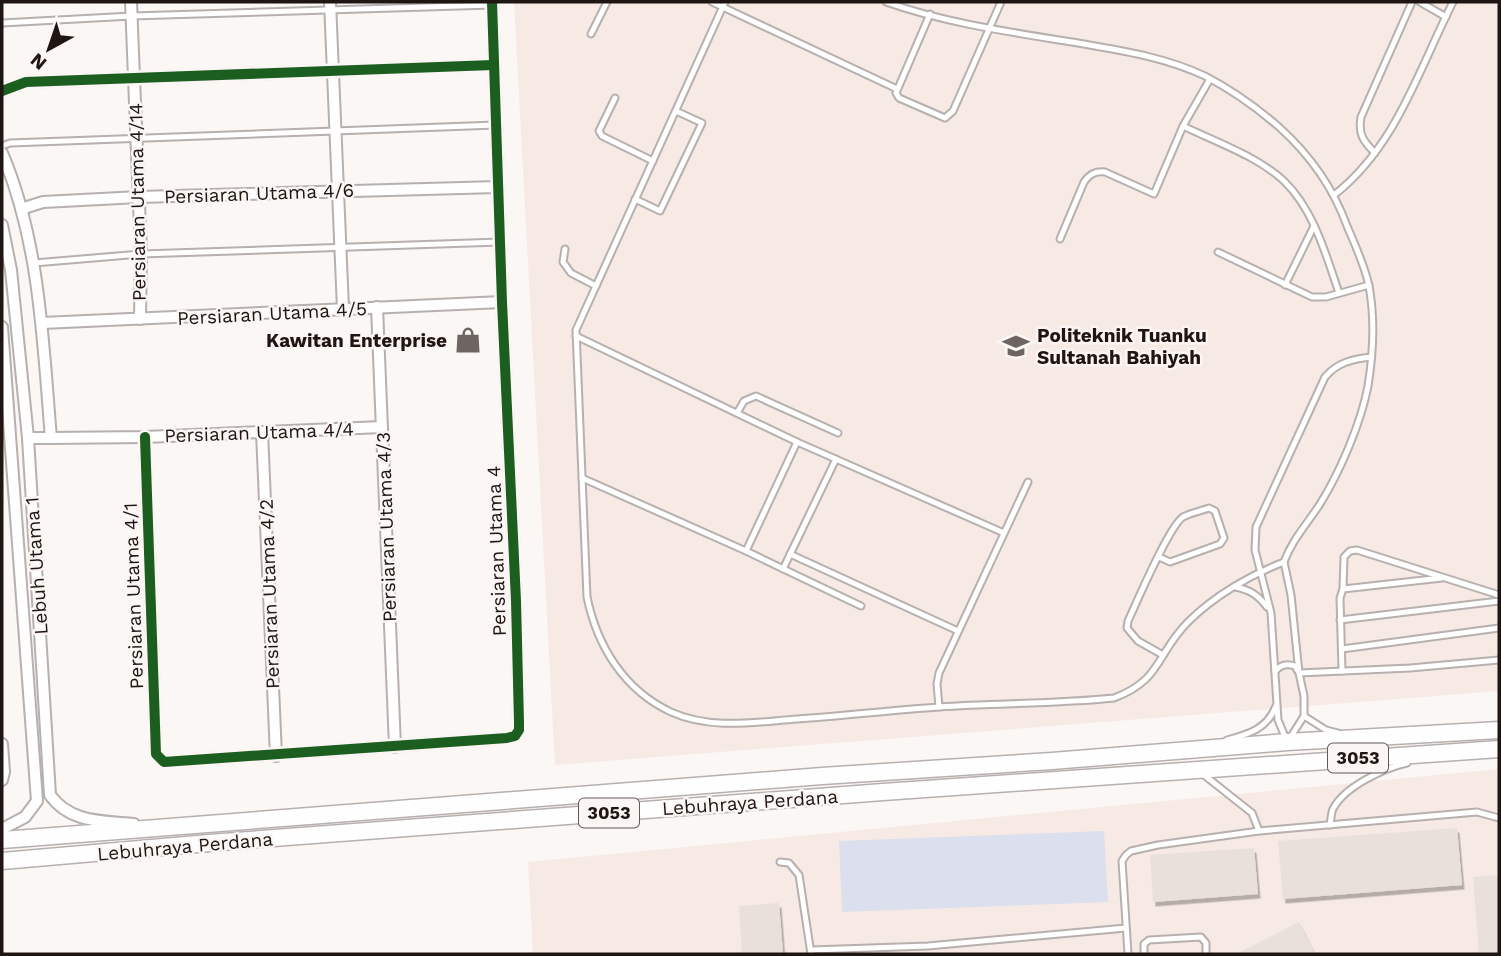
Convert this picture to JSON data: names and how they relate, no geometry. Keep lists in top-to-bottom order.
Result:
{
  "streets": {
    "main road": ["3053", "Lebuhraya Perdana"],
    "street": [
      "Persiaran Utama 4/6",
      "Persiaran Utama 4/14",
      "Persiaran Utama 4/5",
      "Persiaran Utama 4/4",
      "Persiaran Utama 4/3",
      "Persiaran Utama 4",
      "Lebuh Utama 1",
      "Persiaran Utama 4/2",
      "Persiaran Utama 4/1"
    ]
  },
  "crossings": [
    ["Persiaran Utama 4/6", "Persiaran Utama 4/14"],
    ["Persiaran Utama 4/6", "Persiaran Utama 4"],
    ["Persiaran Utama 4/14", "Persiaran Utama 4/5"],
    ["Persiaran Utama 4/5", "Persiaran Utama 4/3"],
    ["Persiaran Utama 4/5", "Persiaran Utama 4"],
    ["Persiaran Utama 4/4", "Persiaran Utama 4/3"],
    ["Persiaran Utama 4/4", "Lebuh Utama 1"],
    ["Persiaran Utama 4/4", "Persiaran Utama 4/2"],
    ["Persiaran Utama 4/4", "Persiaran Utama 4/1"],
    ["Persiaran Utama 4/3", "Persiaran Utama 4"],
    ["Persiaran Utama 4", "Persiaran Utama 4/2"],
    ["Persiaran Utama 4", "Persiaran Utama 4/1"],
    ["Lebuh Utama 1", "Lebuhraya Perdana"]
  ],
  "places": {
    "shop": ["Kawitan Enterprise"],
    "school or university": ["Politeknik Tuanku Sultanah Bahiyah"]
  },
  "north": "bottom left"
}
